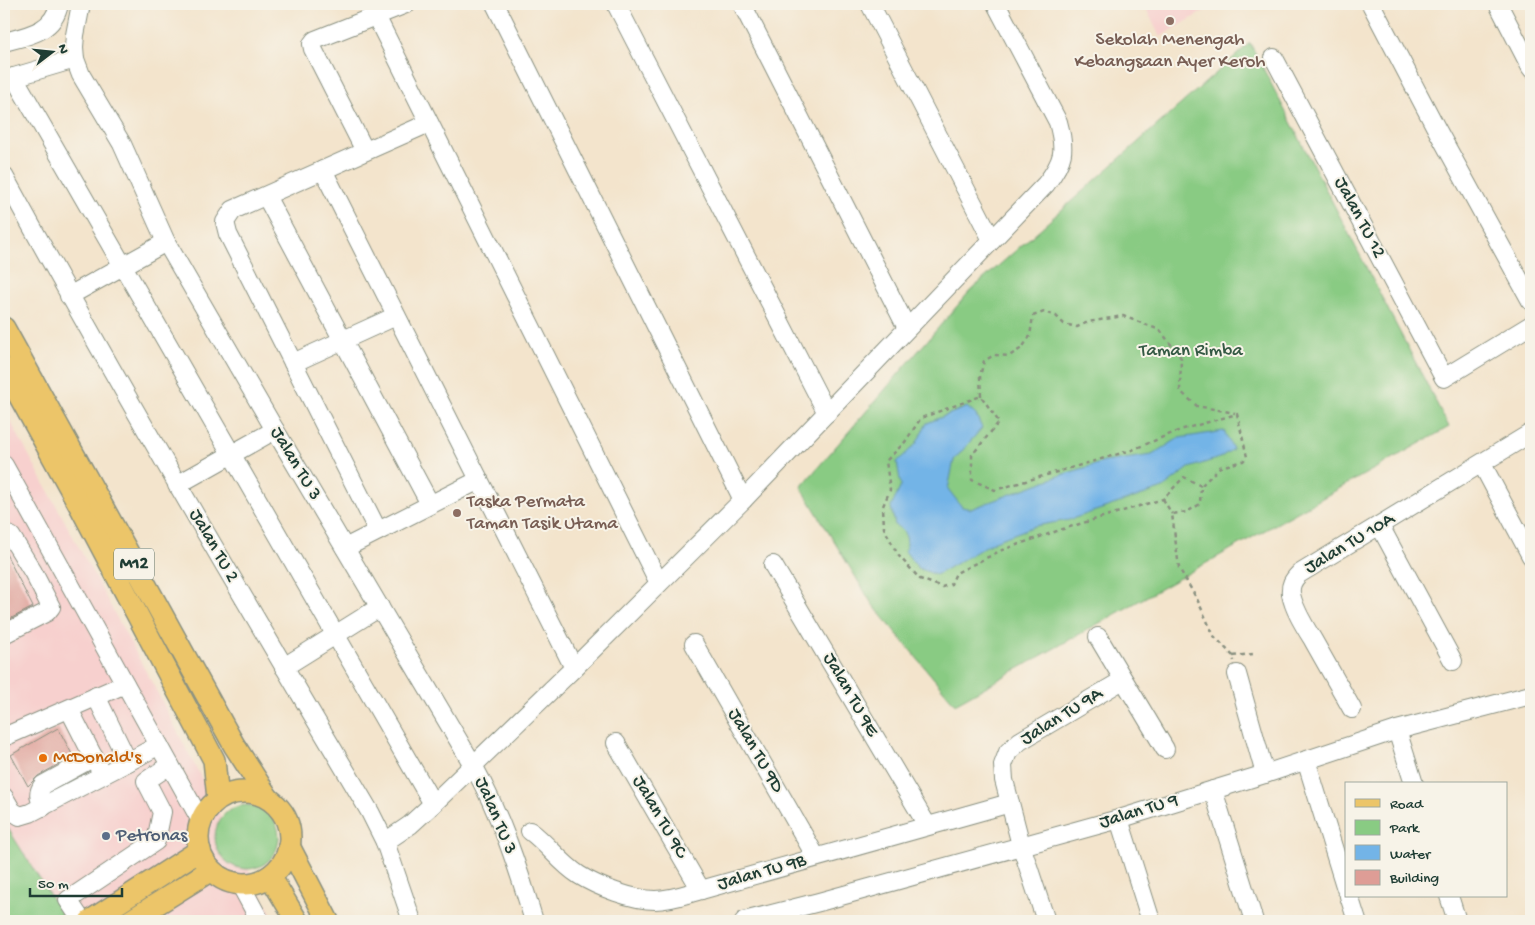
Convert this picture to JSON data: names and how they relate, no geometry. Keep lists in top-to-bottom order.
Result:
{
  "streets": {
    "main road": ["M12"],
    "street": [
      "Jalan TU 12",
      "Jalan TU 3",
      "Jalan TU 10A",
      "Jalan TU 2",
      "Jalan TU 9E",
      "Jalan TU 9A",
      "Jalan TU 9D",
      "Jalan TU 9",
      "Jalan TU 9C",
      "Jalan TU 9B"
    ]
  },
  "crossings": [
    ["Jalan TU 9E", "Jalan TU 9B"],
    ["Jalan TU 9A", "Jalan TU 9"],
    ["Jalan TU 9A", "Jalan TU 9B"],
    ["Jalan TU 9D", "Jalan TU 9B"],
    ["Jalan TU 9C", "Jalan TU 9B"]
  ],
  "parks": ["Taman Rimba"],
  "places": [
    "Sekolah Menengah Kebangsaan Ayer Keroh",
    "Taska Permata Taman Tasik Utama",
    "McDonald's",
    "Petronas"
  ],
  "legend": [
    "Road",
    "Park",
    "Water",
    "Building"
  ],
  "scale_bar": "50 m",
  "north": "right"
}
